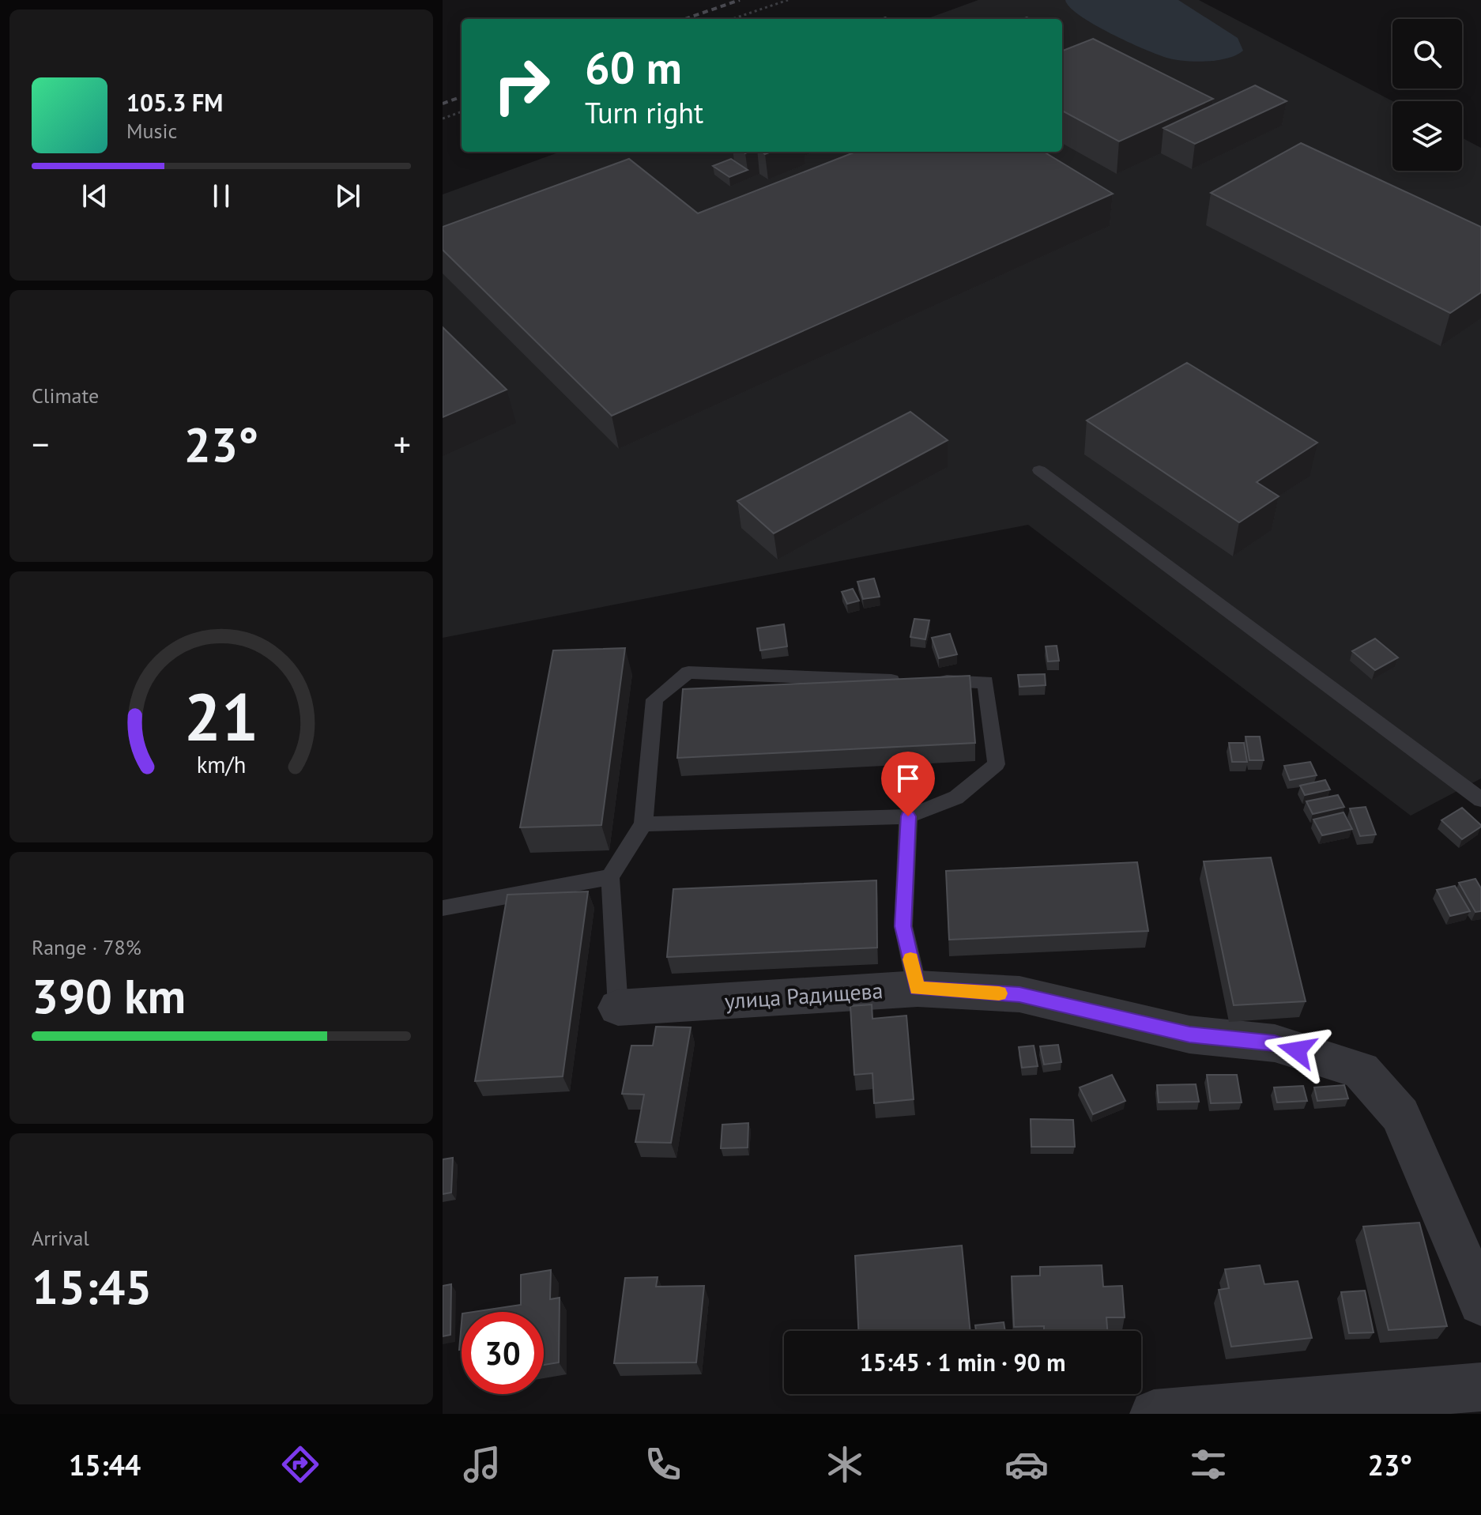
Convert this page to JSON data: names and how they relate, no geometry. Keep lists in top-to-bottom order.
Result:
{
  "streets": {
    "street": ["улица Радищева"]
  },
  "page": {
    "turn": ["60 m", "Turn right"],
    "song": ["105.3 FM", "Music"],
    "tile": [
      "Climate",
      ["Range · 78%", "390 km"],
      ["Arrival", "15:45"]
    ],
    "heat": ["−", "23°", "+"],
    "limit": "30",
    "trip": "15:45 · 1 min · 90 m",
    "tabs": ["15:44", "23°"],
    "gauge": ["21", "km/h"]
  }
}
